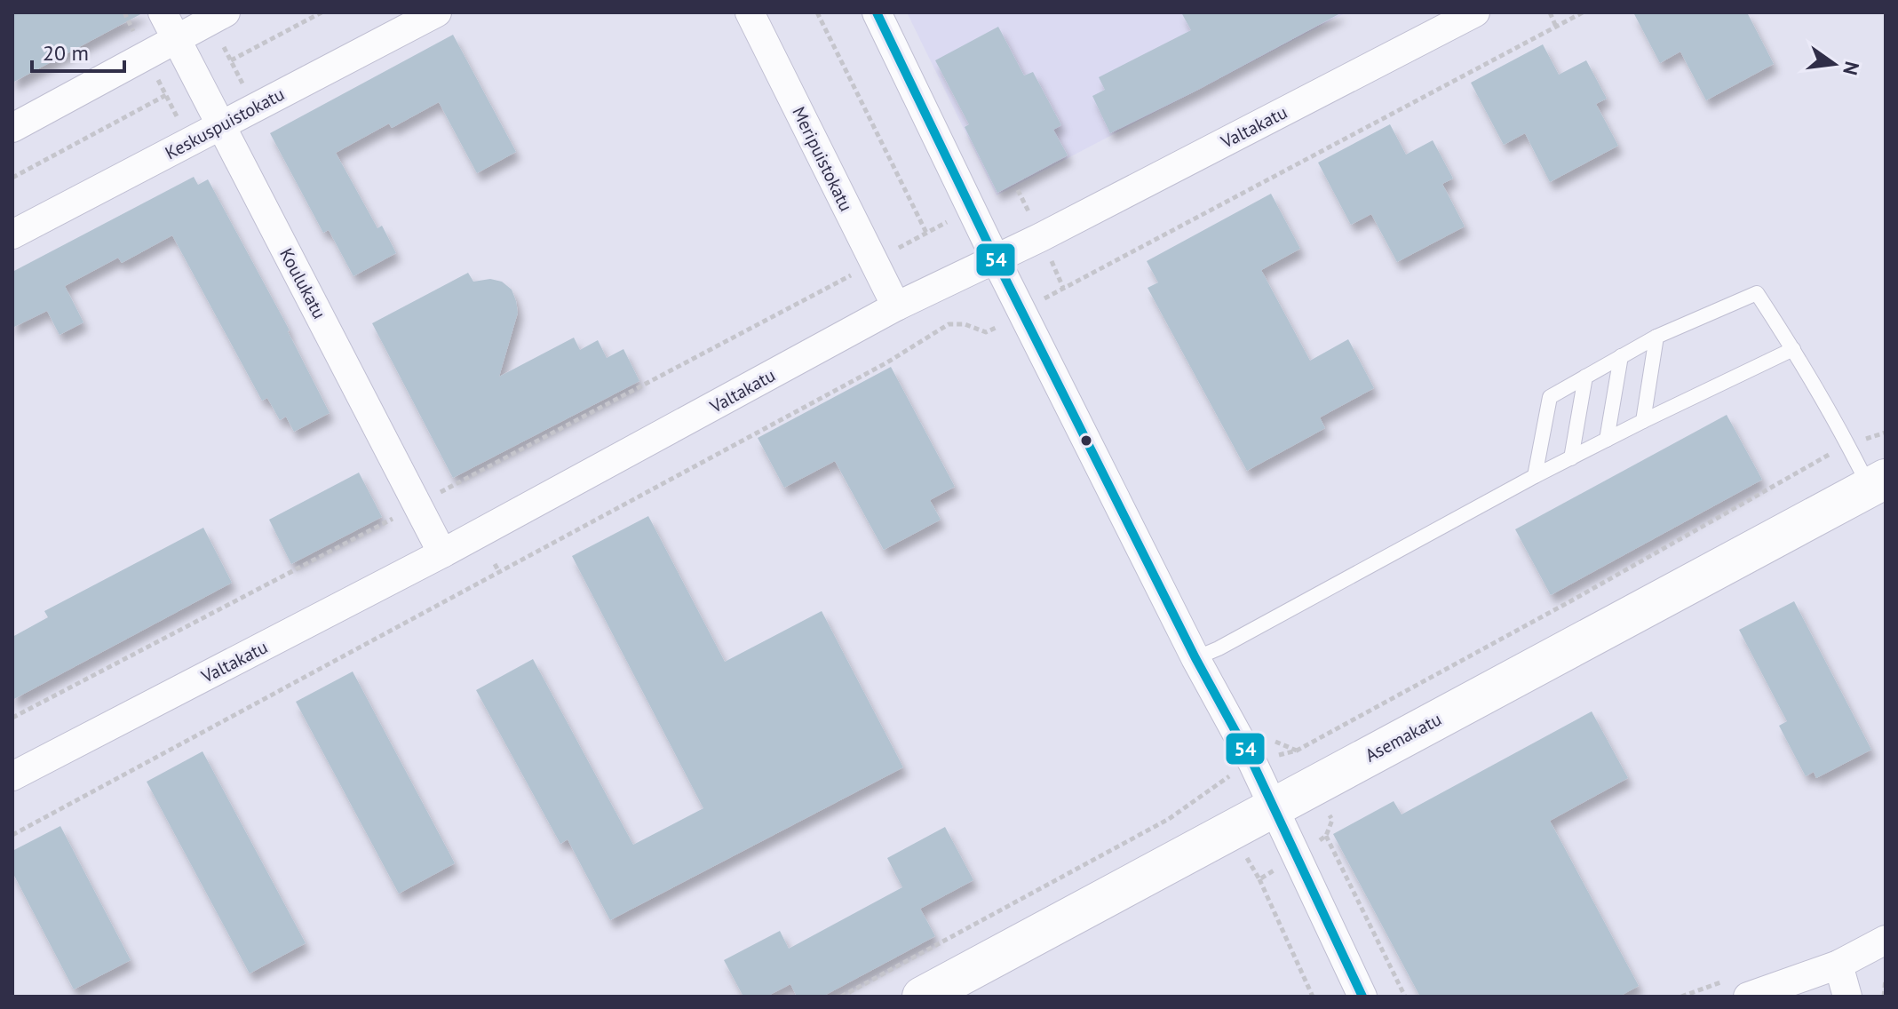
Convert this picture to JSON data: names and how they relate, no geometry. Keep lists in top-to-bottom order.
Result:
{
  "streets": {
    "main road": ["Asemakatu"],
    "street": [
      "Keskuspuistokatu",
      "Valtakatu",
      "Meripuistokatu",
      "Koulukatu"
    ]
  },
  "crossings": [
    ["Keskuspuistokatu", "Koulukatu"],
    ["Valtakatu", "Meripuistokatu"],
    ["Valtakatu", "Koulukatu"]
  ],
  "lines": ["transit line 54"],
  "scale_bar": "20 m",
  "north": "right"
}
